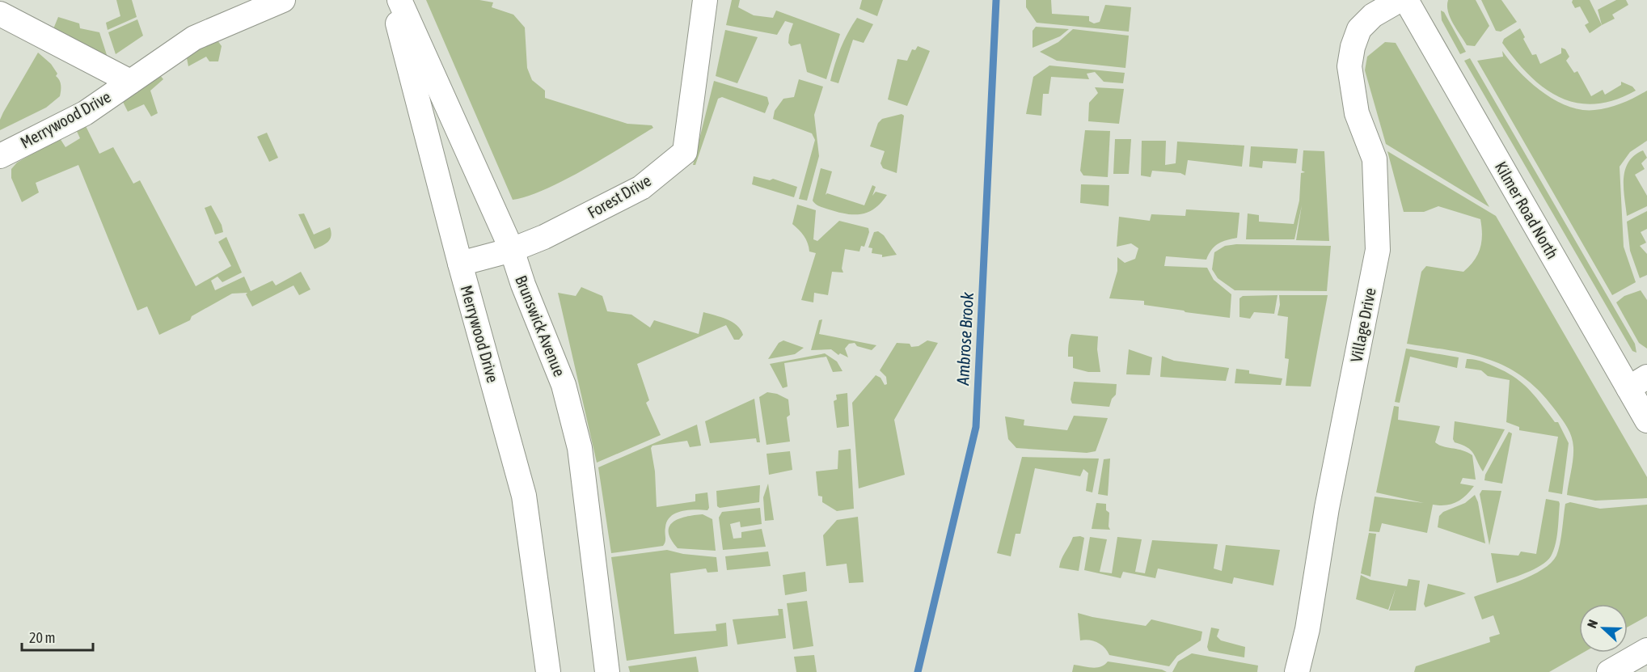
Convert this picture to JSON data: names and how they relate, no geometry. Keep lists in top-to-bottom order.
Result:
{
  "streets": {
    "street": [
      "Merrywood Drive",
      "Forest Drive",
      "Kilmer Road North",
      "Village Drive",
      "Brunswick Avenue"
    ]
  },
  "crossings": [
    ["Merrywood Drive", "Forest Drive"],
    ["Forest Drive", "Brunswick Avenue"]
  ],
  "water": ["Ambrose Brook"],
  "scale_bar": "20 m",
  "north": "left"
}
